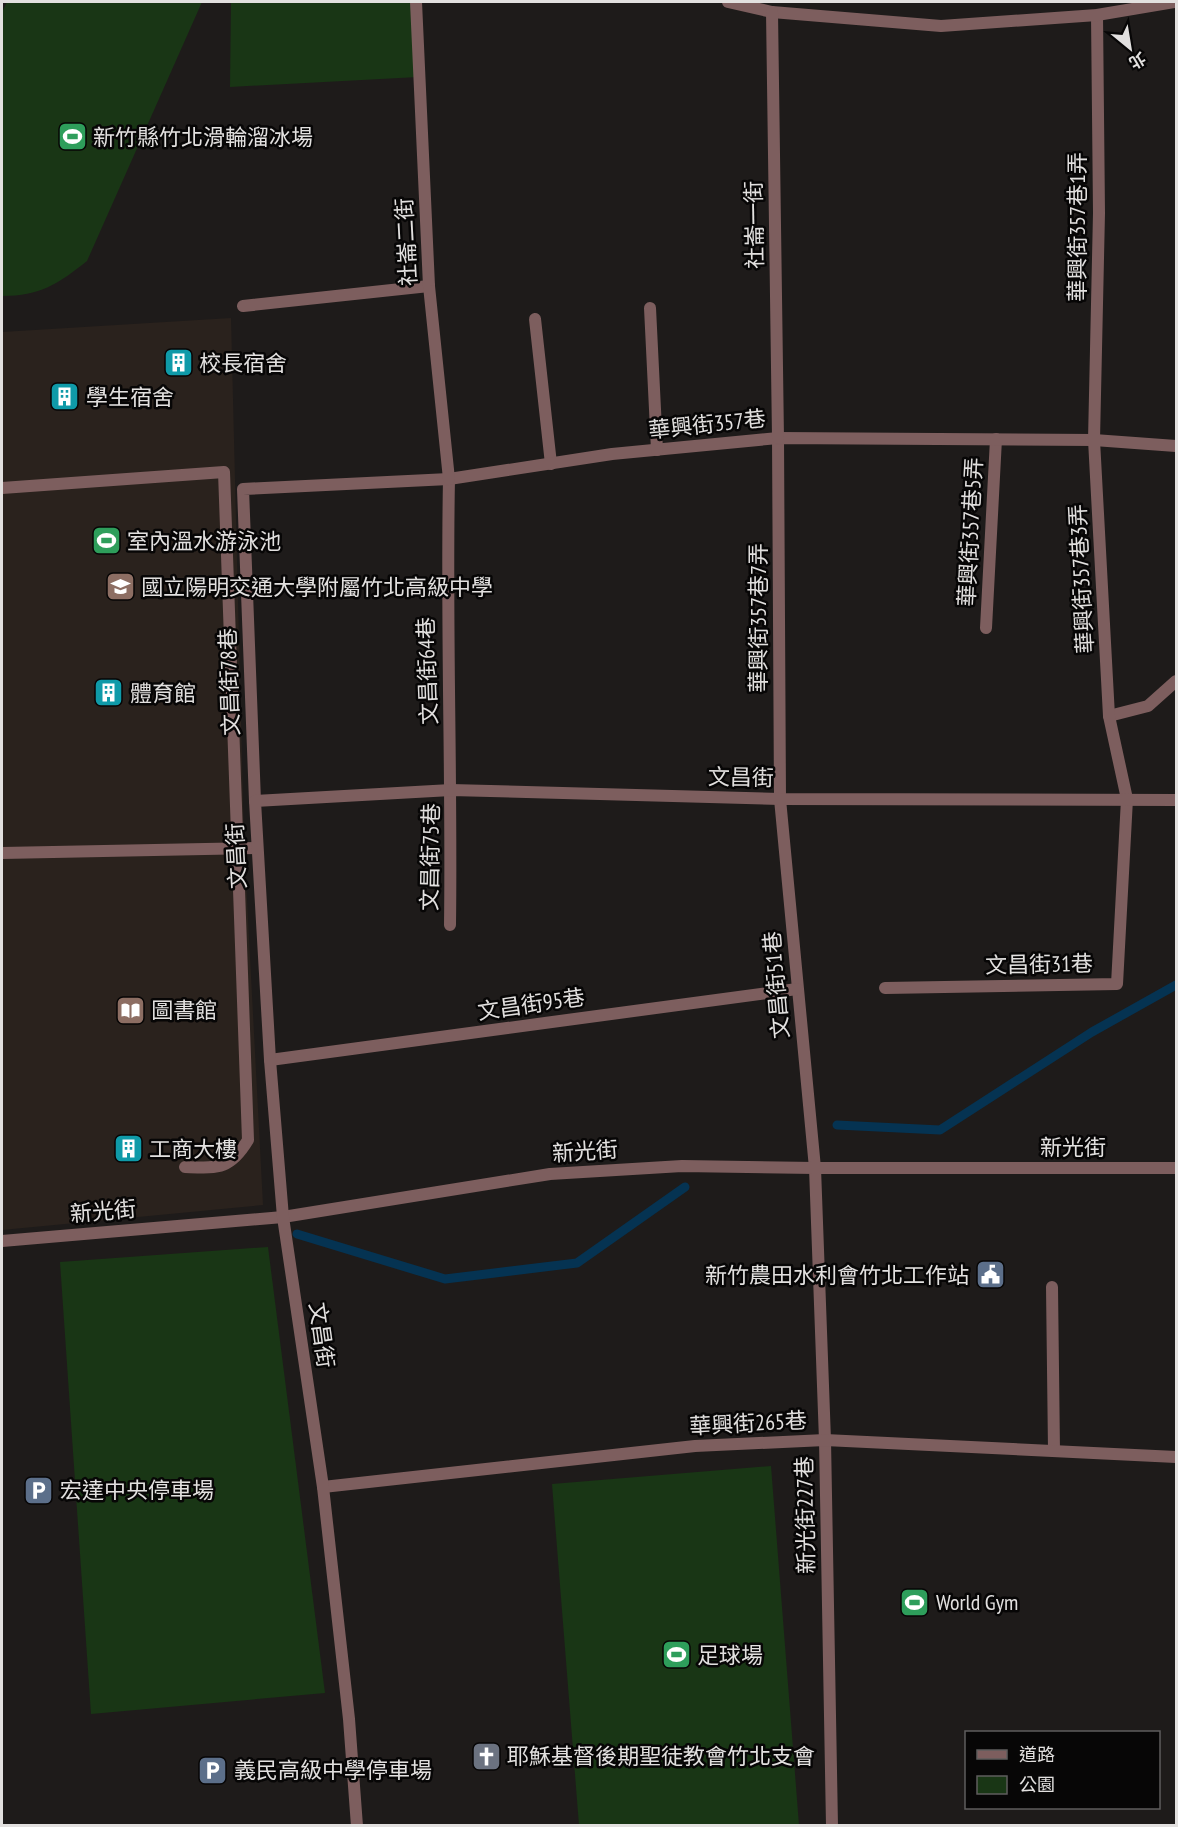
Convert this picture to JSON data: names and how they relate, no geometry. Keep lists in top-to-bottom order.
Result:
{
  "streets": {
    "street": [
      "社崙一街",
      "華興街357巷1弄",
      "社崙二街",
      "華興街357巷",
      "華興街357巷5弄",
      "華興街357巷3弄",
      "華興街357巷7弄",
      "文昌街64巷",
      "文昌街78巷",
      "文昌街",
      "文昌街75巷",
      "文昌街31巷",
      "文昌街51巷",
      "文昌街95巷",
      "新光街",
      "華興街265巷",
      "新光街227巷"
    ]
  },
  "crossings": [
    ["社崙一街", "華興街357巷"],
    ["社崙一街", "華興街357巷7弄"],
    ["華興街357巷1弄", "華興街357巷"],
    ["華興街357巷1弄", "華興街357巷3弄"],
    ["社崙二街", "華興街357巷"],
    ["社崙二街", "文昌街64巷"],
    ["華興街357巷", "華興街357巷5弄"],
    ["華興街357巷", "華興街357巷3弄"],
    ["華興街357巷", "華興街357巷7弄"],
    ["華興街357巷", "文昌街64巷"],
    ["華興街357巷", "文昌街78巷"],
    ["華興街357巷3弄", "文昌街"],
    ["華興街357巷3弄", "文昌街31巷"],
    ["華興街357巷7弄", "文昌街"],
    ["華興街357巷7弄", "文昌街51巷"],
    ["文昌街64巷", "文昌街"],
    ["文昌街64巷", "文昌街75巷"],
    ["文昌街78巷", "文昌街"],
    ["文昌街", "文昌街75巷"],
    ["文昌街", "文昌街31巷"],
    ["文昌街", "文昌街51巷"],
    ["文昌街", "文昌街95巷"],
    ["文昌街", "新光街"],
    ["文昌街", "華興街265巷"],
    ["文昌街51巷", "文昌街95巷"],
    ["文昌街51巷", "新光街"],
    ["文昌街51巷", "新光街227巷"],
    ["新光街", "新光街227巷"],
    ["華興街265巷", "新光街227巷"]
  ],
  "places": {
    "sports": [
      "新竹縣竹北滑輪溜冰場",
      "室內溫水游泳池",
      "World Gym",
      "足球場"
    ],
    "building": [
      "校長宿舍",
      "學生宿舍",
      "體育館",
      "工商大樓"
    ],
    "school or university": ["國立陽明交通大學附屬竹北高級中學"],
    "library": ["圖書館"],
    "public building": ["新竹農田水利會竹北工作站"],
    "parking": ["宏達中央停車場", "義民高級中學停車場"],
    "church": ["耶穌基督後期聖徒教會竹北支會"]
  },
  "legend": ["道路", "公園"],
  "north": "bottom right"
}
